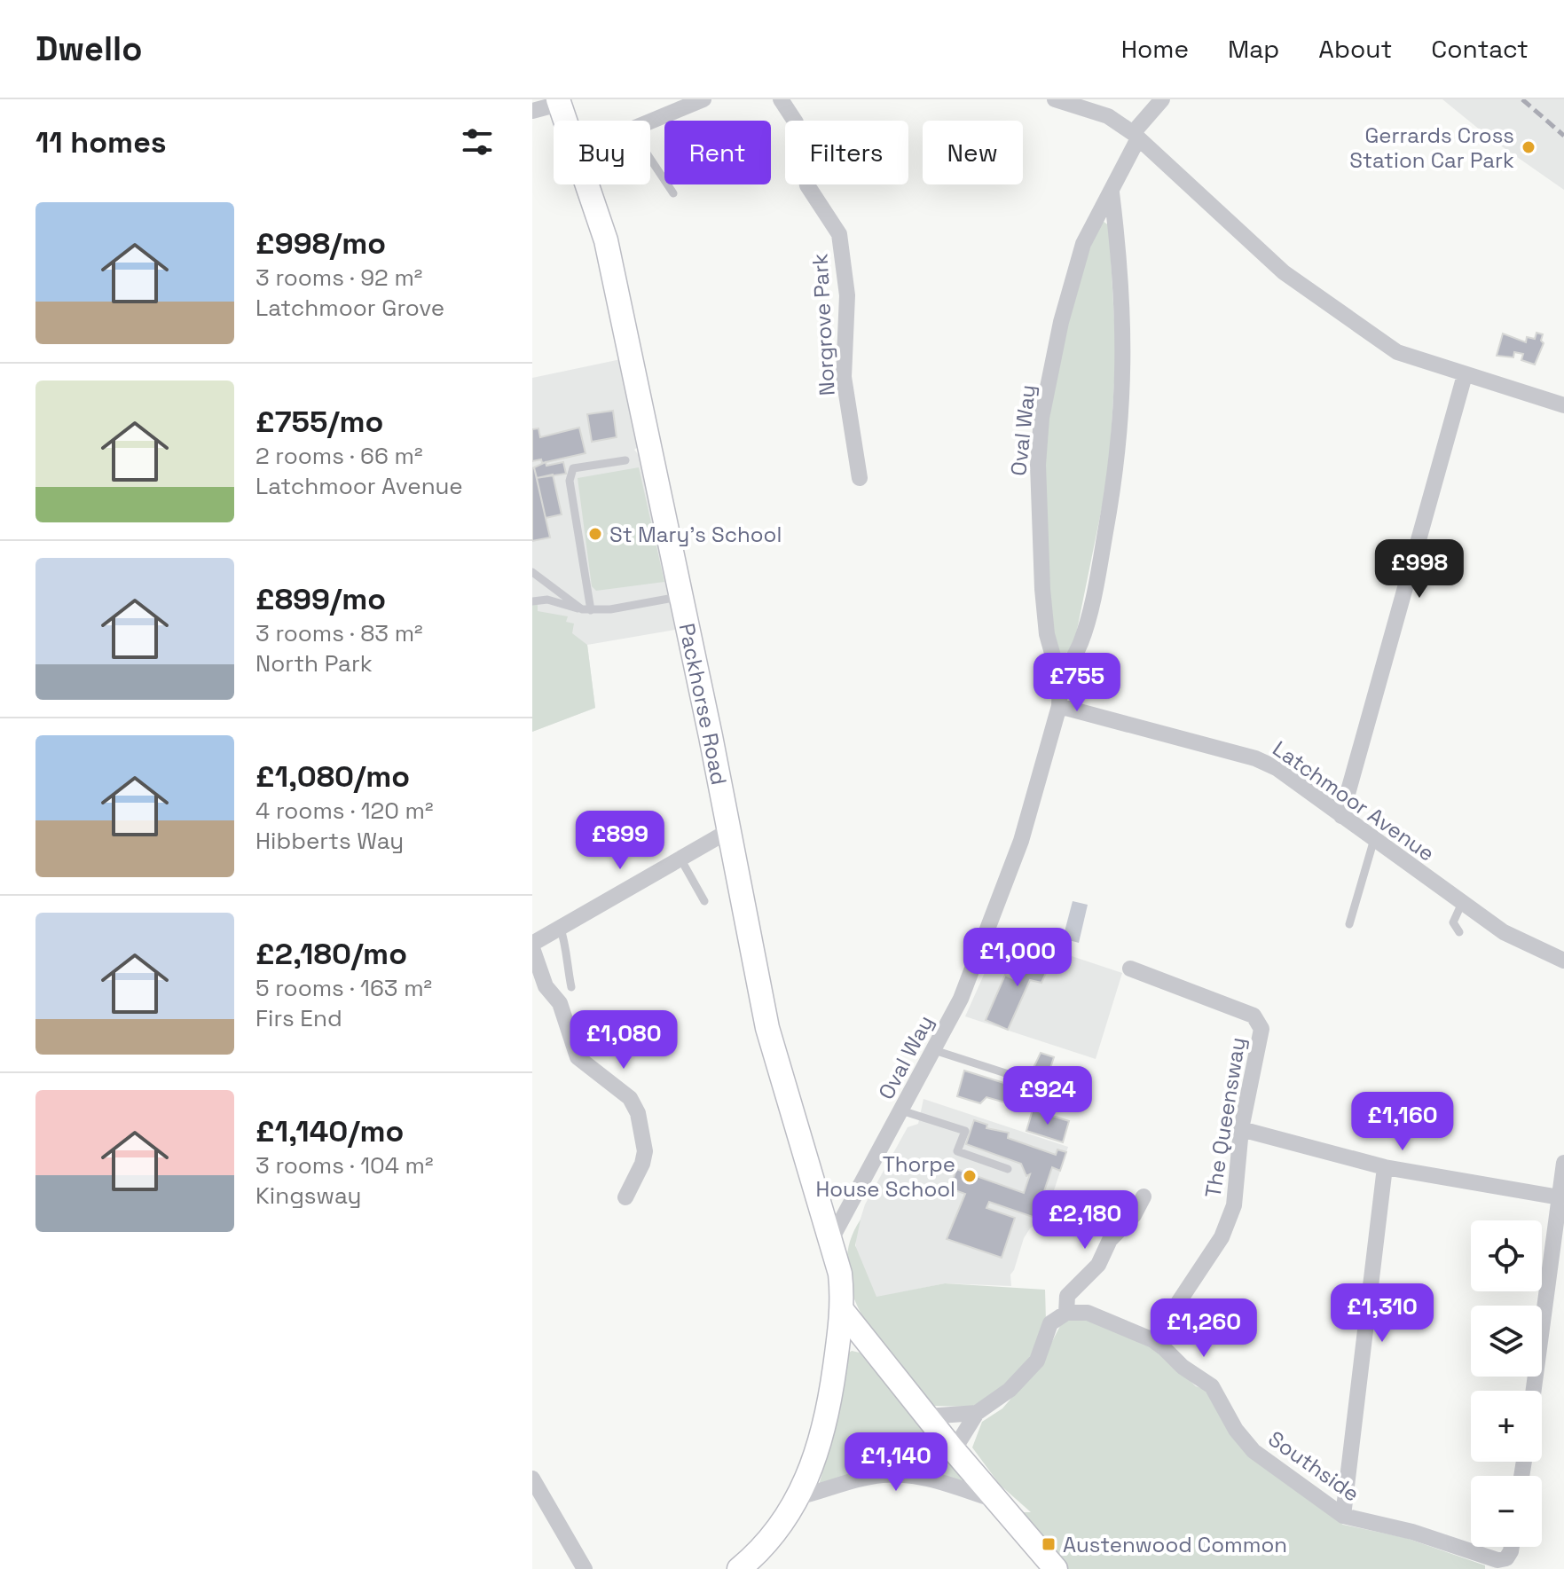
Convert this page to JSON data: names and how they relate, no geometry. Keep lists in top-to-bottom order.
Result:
{
  "streets": {
    "main road": ["Packhorse Road"],
    "street": [
      "Norgrove Park",
      "Oval Way",
      "Latchmoor Avenue",
      "The Queensway",
      "Southside"
    ]
  },
  "crossings": [
    ["Oval Way", "Packhorse Road"],
    ["Oval Way", "Latchmoor Avenue"],
    ["The Queensway", "Southside"]
  ],
  "places": {
    "other": ["Gerrards Cross Station Car Park", "St Mary's School", "Thorpe House School"],
    "transit": ["Austenwood Common"]
  },
  "page": {
    "header": "Dwello",
    "nav": [
      "Home",
      "Map",
      "About",
      "Contact"
    ],
    "heading": "11 homes",
    "chip": [
      "Buy",
      "Rent",
      "Filters",
      "New"
    ],
    "list": [
      {
        "name": "£998/mo",
        "note": "3 rooms · 92 m² · Latchmoor Grove"
      },
      {
        "name": "£755/mo",
        "note": "2 rooms · 66 m² · Latchmoor Avenue"
      },
      {
        "name": "£899/mo",
        "note": "3 rooms · 83 m² · North Park"
      },
      {
        "name": "£1,080/mo",
        "note": "4 rooms · 120 m² · Hibberts Way"
      },
      {
        "name": "£2,180/mo",
        "note": "5 rooms · 163 m² · Firs End"
      },
      {
        "name": "£1,140/mo",
        "note": "3 rooms · 104 m² · Kingsway"
      }
    ],
    "price": [
      "£998",
      "£755",
      "£899",
      "£1,000",
      "£1,080",
      "£924",
      "£1,160",
      "£2,180",
      "£1,310",
      "£1,260",
      "£1,140"
    ],
    "map_buttons": ["+", "−"]
  }
}
